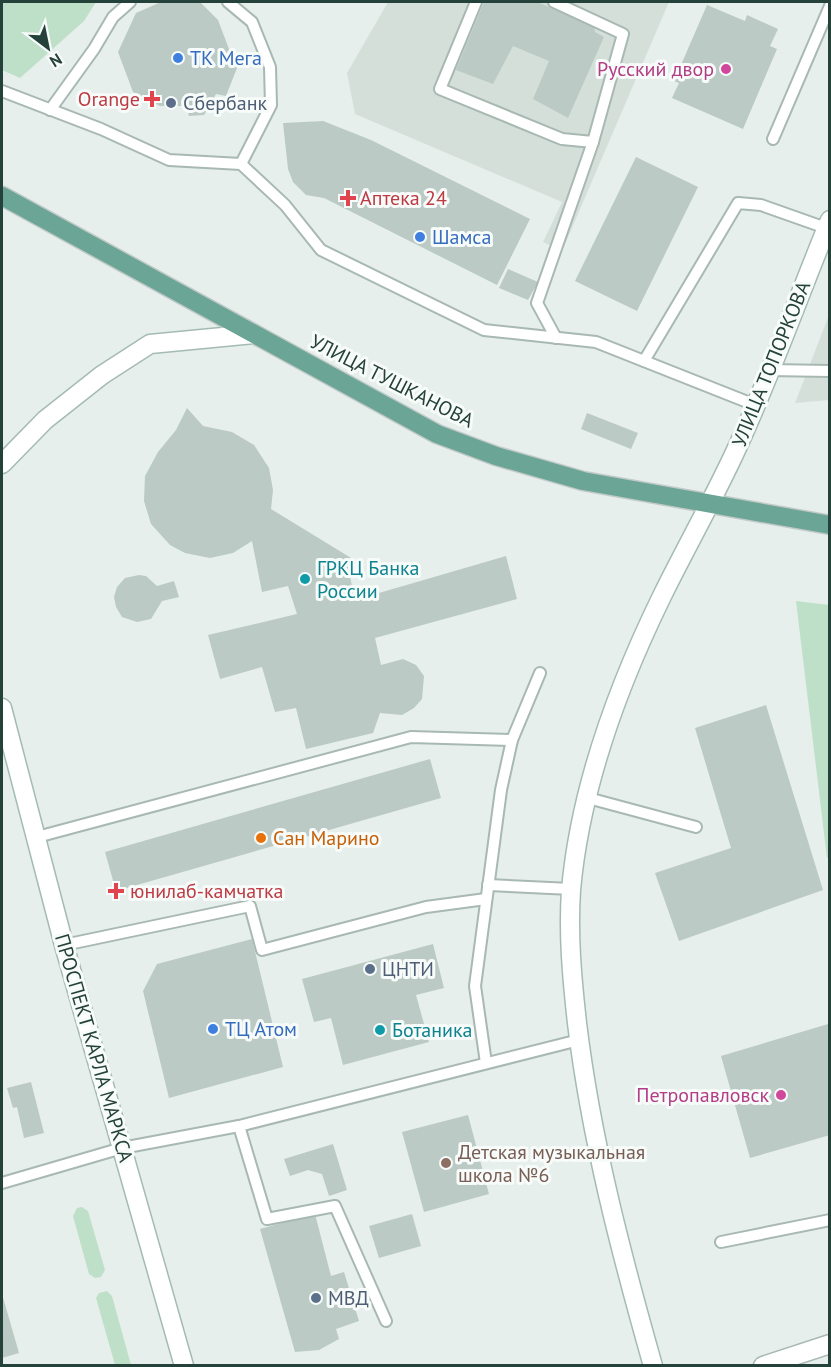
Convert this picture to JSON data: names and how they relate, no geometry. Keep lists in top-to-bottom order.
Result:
{
  "streets": {
    "main road": ["УЛИЦА ТОПОРКОВА", "УЛИЦА ТУШКАНОВА", "ПРОСПЕКТ КАРЛА МАРКСА"]
  },
  "crossings": [
    ["УЛИЦА ТОПОРКОВА", "УЛИЦА ТУШКАНОВА"]
  ],
  "places": {
    "other": [
      "ТК Мега",
      "Русский двор",
      "Сбербанк",
      "Шамса",
      "ГРКЦ Банка России",
      "Сан Марино",
      "ЦНТИ",
      "ТЦ Атом",
      "Ботаника",
      "Петропавловск",
      "Детская музыкальная школа №6",
      "МВД"
    ],
    "health": ["Orange", "Аптека 24", "юнилаб-камчатка"]
  },
  "north": "bottom right"
}
